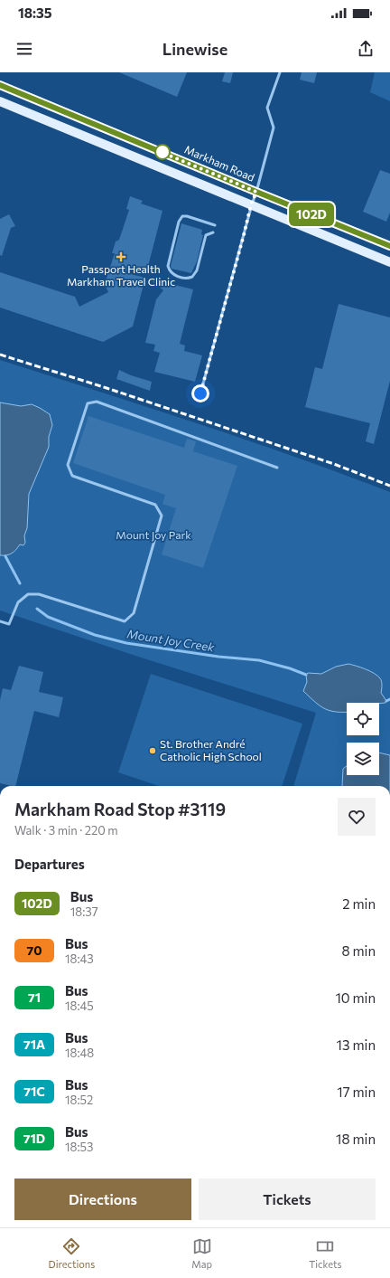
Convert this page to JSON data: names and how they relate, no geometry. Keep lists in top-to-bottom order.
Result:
{
  "streets": {
    "main road": ["Markham Road"]
  },
  "water": ["Mount Joy Creek"],
  "parks": ["Mount Joy Park"],
  "places": {
    "health": ["Passport Health Markham Travel Clinic"],
    "other": ["St. Brother André Catholic High School"]
  },
  "lines": ["bus line 102D"],
  "page": {
    "status": "18:35",
    "header": "Linewise",
    "on_map": "102D",
    "heading": [
      ["Markham Road Stop #3119", "Walk · 3 min · 220 m"],
      "Departures"
    ],
    "list": [
      {
        "mark": "102D",
        "name": "Bus",
        "note": "18:37",
        "value": "2 min"
      },
      {
        "mark": "70",
        "name": "Bus",
        "note": "18:43",
        "value": "8 min"
      },
      {
        "mark": "71",
        "name": "Bus",
        "note": "18:45",
        "value": "10 min"
      },
      {
        "mark": "71A",
        "name": "Bus",
        "note": "18:48",
        "value": "13 min"
      },
      {
        "mark": "71C",
        "name": "Bus",
        "note": "18:52",
        "value": "17 min"
      },
      {
        "mark": "71D",
        "name": "Bus",
        "note": "18:53",
        "value": "18 min"
      }
    ],
    "buttons": ["Directions", "Tickets"],
    "tabs": ["Directions", "Map", "Tickets"]
  }
}
